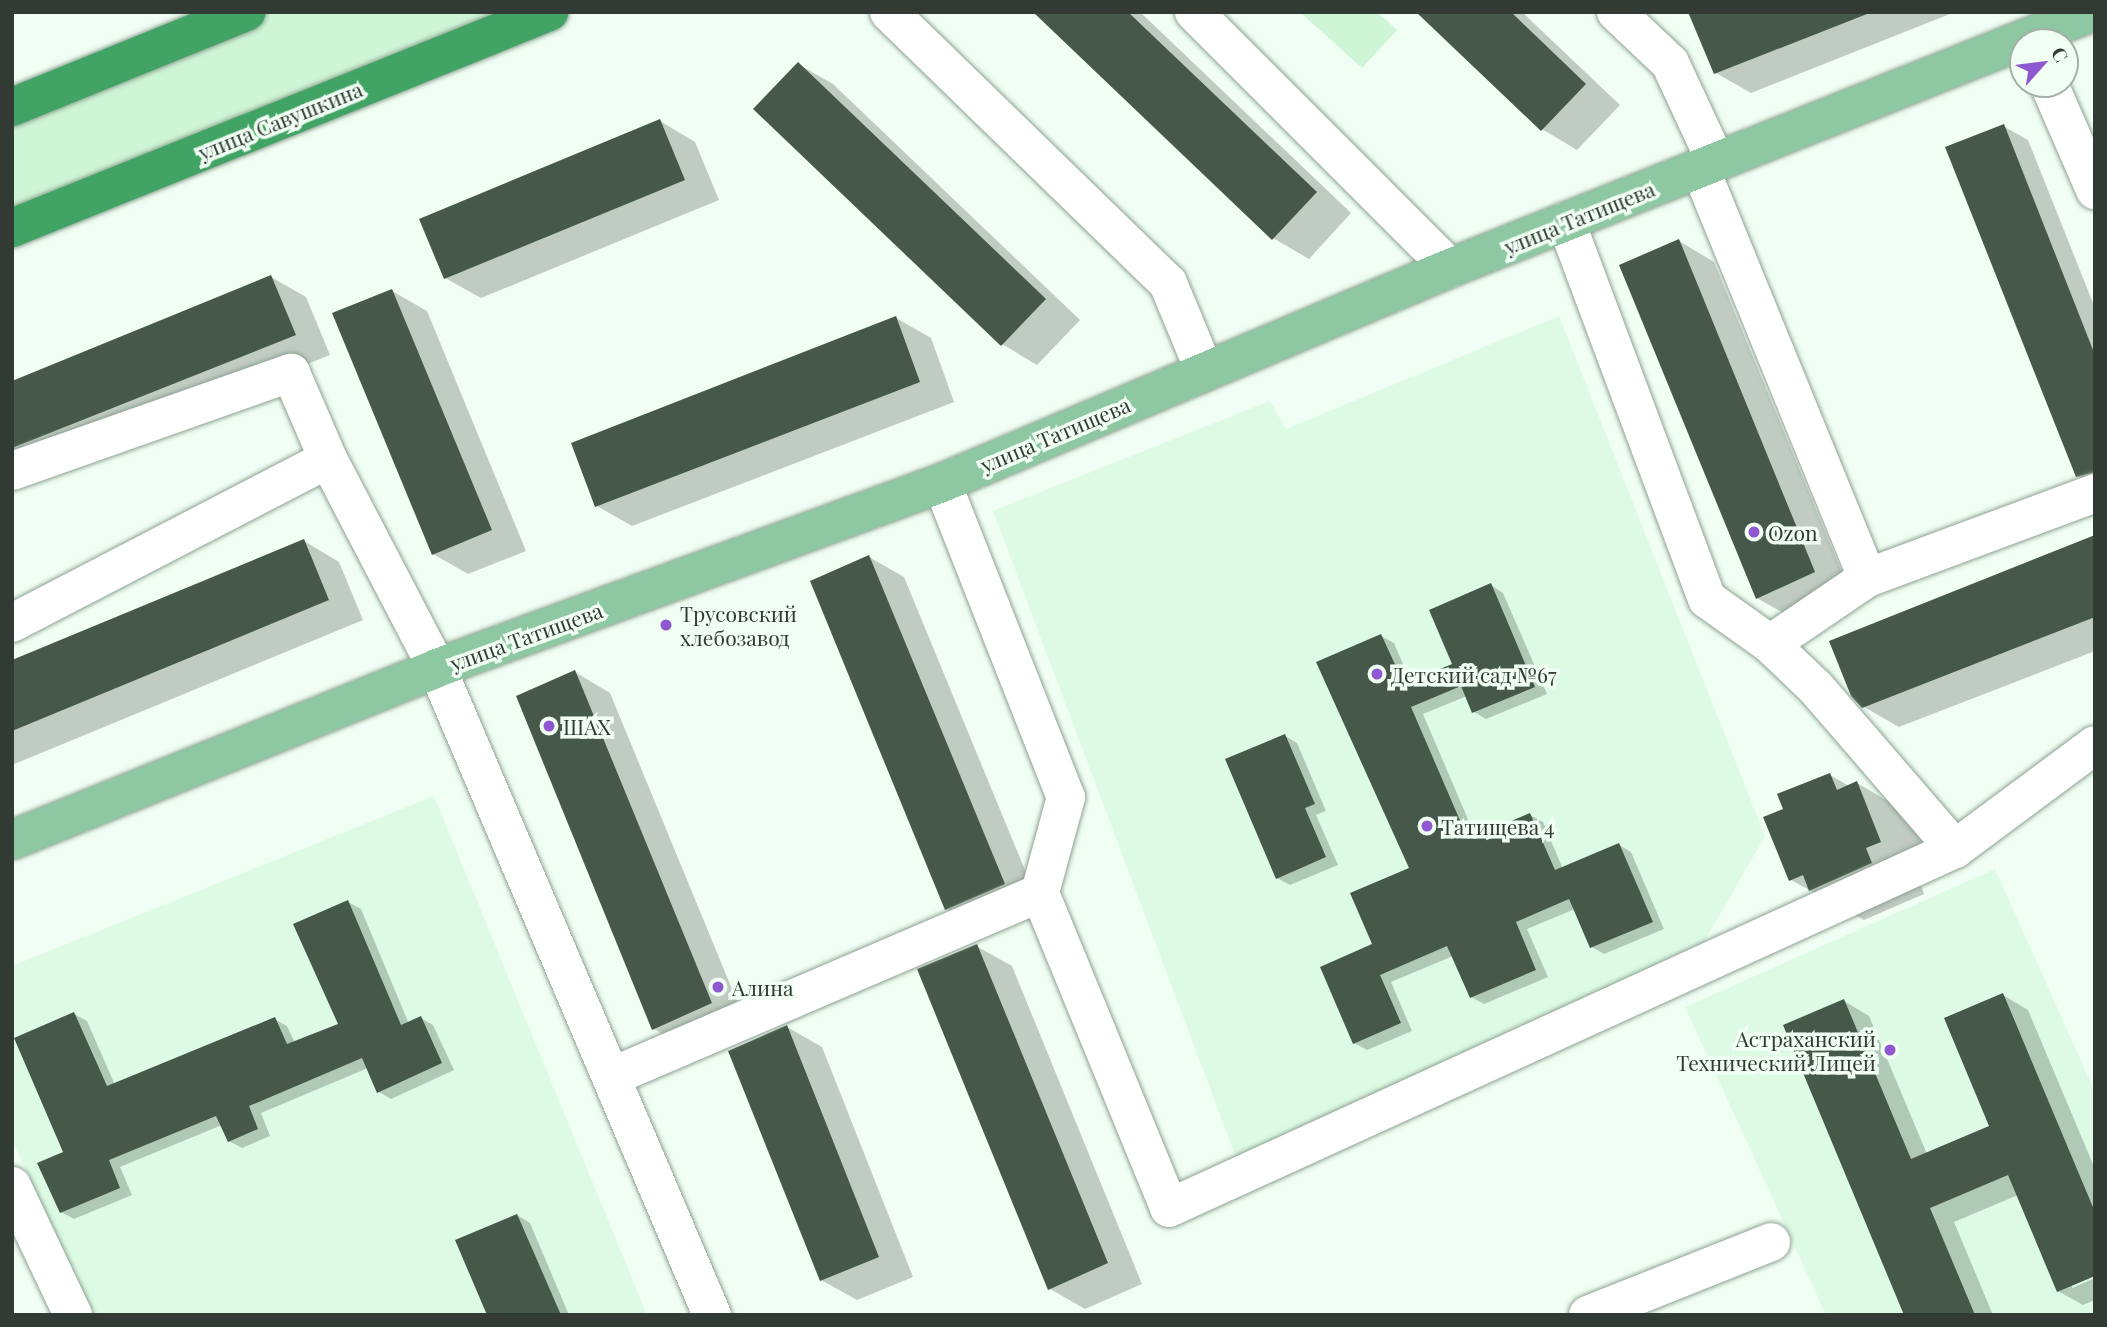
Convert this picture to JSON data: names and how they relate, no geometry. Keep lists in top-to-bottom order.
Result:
{
  "streets": {
    "highway": ["улица Савушкина"],
    "main road": ["улица Татищева"]
  },
  "places": [
    "Ozon",
    "Трусовский хлебозавод",
    "Детский сад №67",
    "ШАХ",
    "Татищева 4",
    "Алина",
    "Астраханский Технический Лицей"
  ],
  "north": "top right"
}
